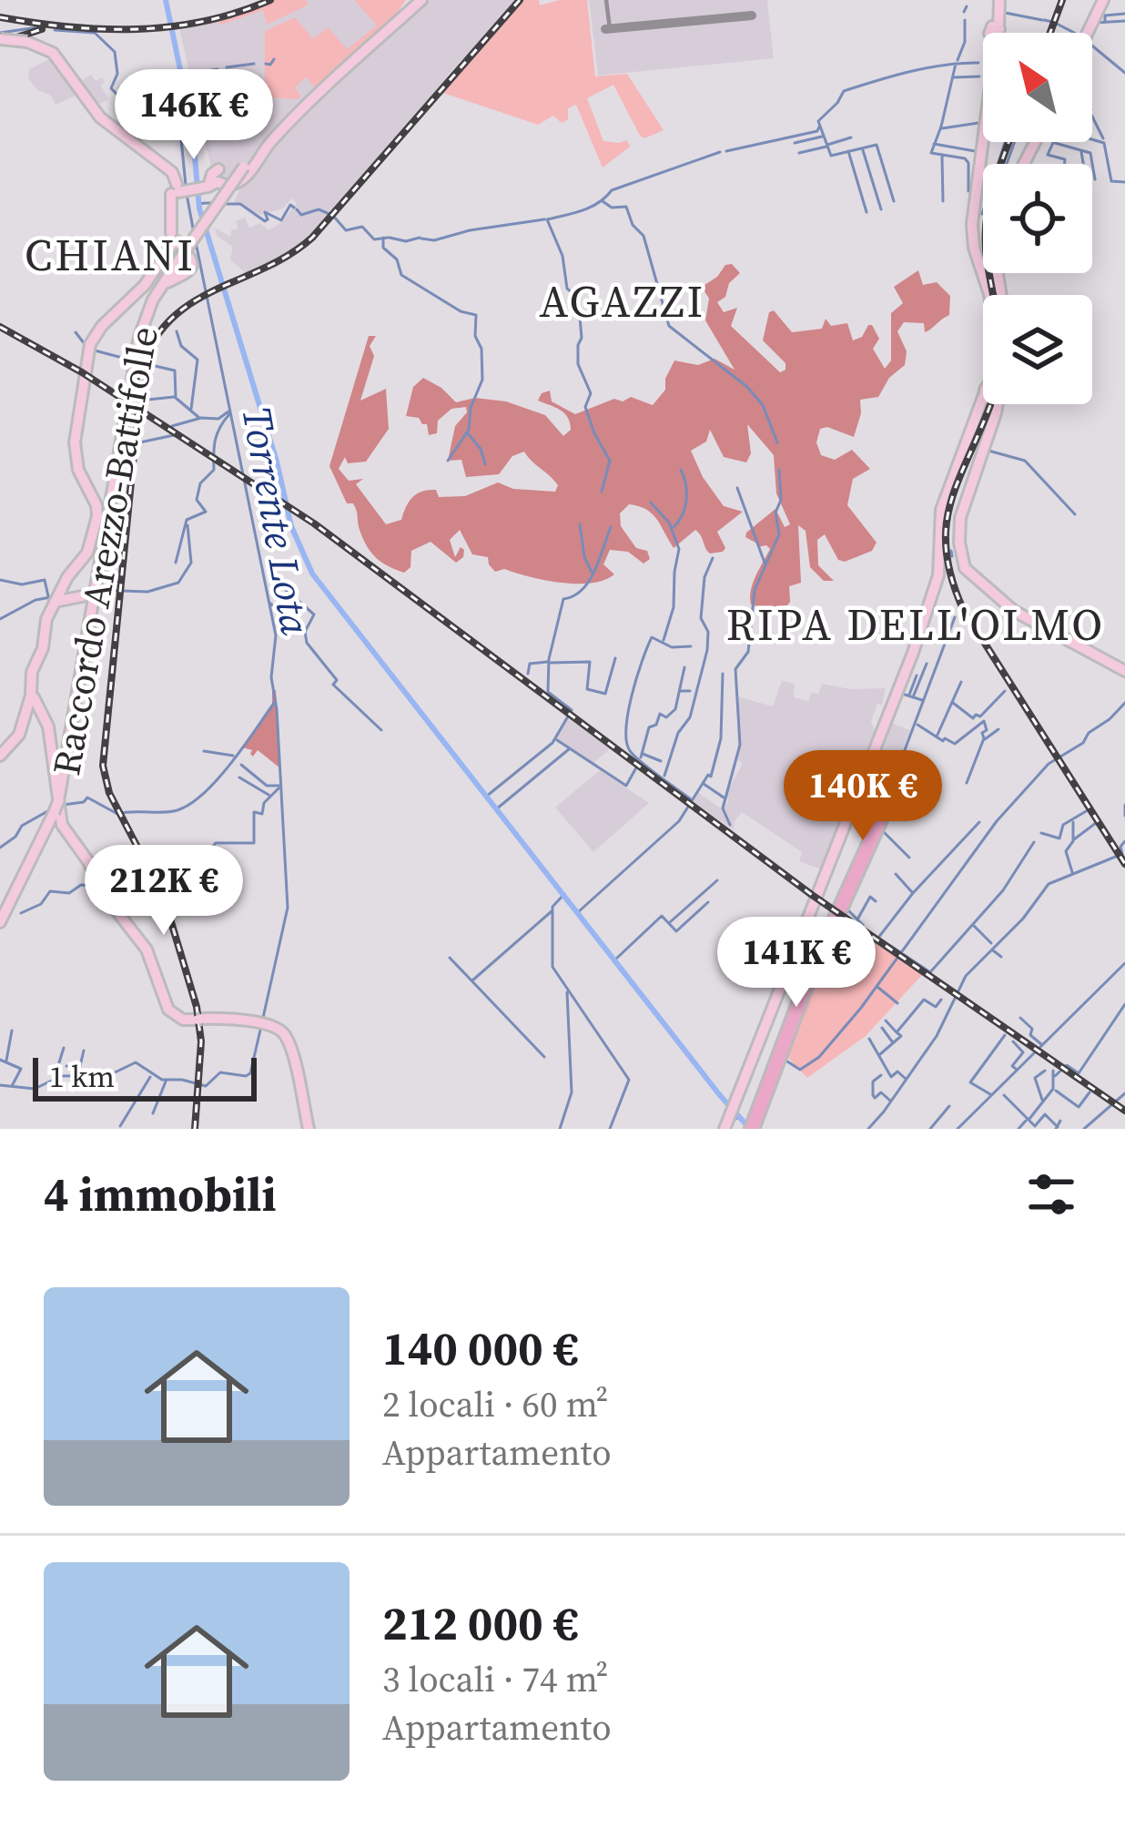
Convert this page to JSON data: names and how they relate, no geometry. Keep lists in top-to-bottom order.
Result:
{
  "streets": {
    "main road": ["Raccordo Arezzo-Battifolle"]
  },
  "districts": ["CHIANI", "AGAZZI", "RIPA DELL'OLMO"],
  "water": ["Torrente Lota"],
  "scale_bar": "1 km",
  "north": "top left",
  "page": {
    "price": [
      "146K €",
      "140K €",
      "212K €",
      "141K €"
    ],
    "scale": "1 km",
    "heading": "4 immobili",
    "list": [
      {
        "name": "140 000 €",
        "note": "2 locali · 60 m² · Appartamento"
      },
      {
        "name": "212 000 €",
        "note": "3 locali · 74 m² · Appartamento"
      }
    ]
  }
}
